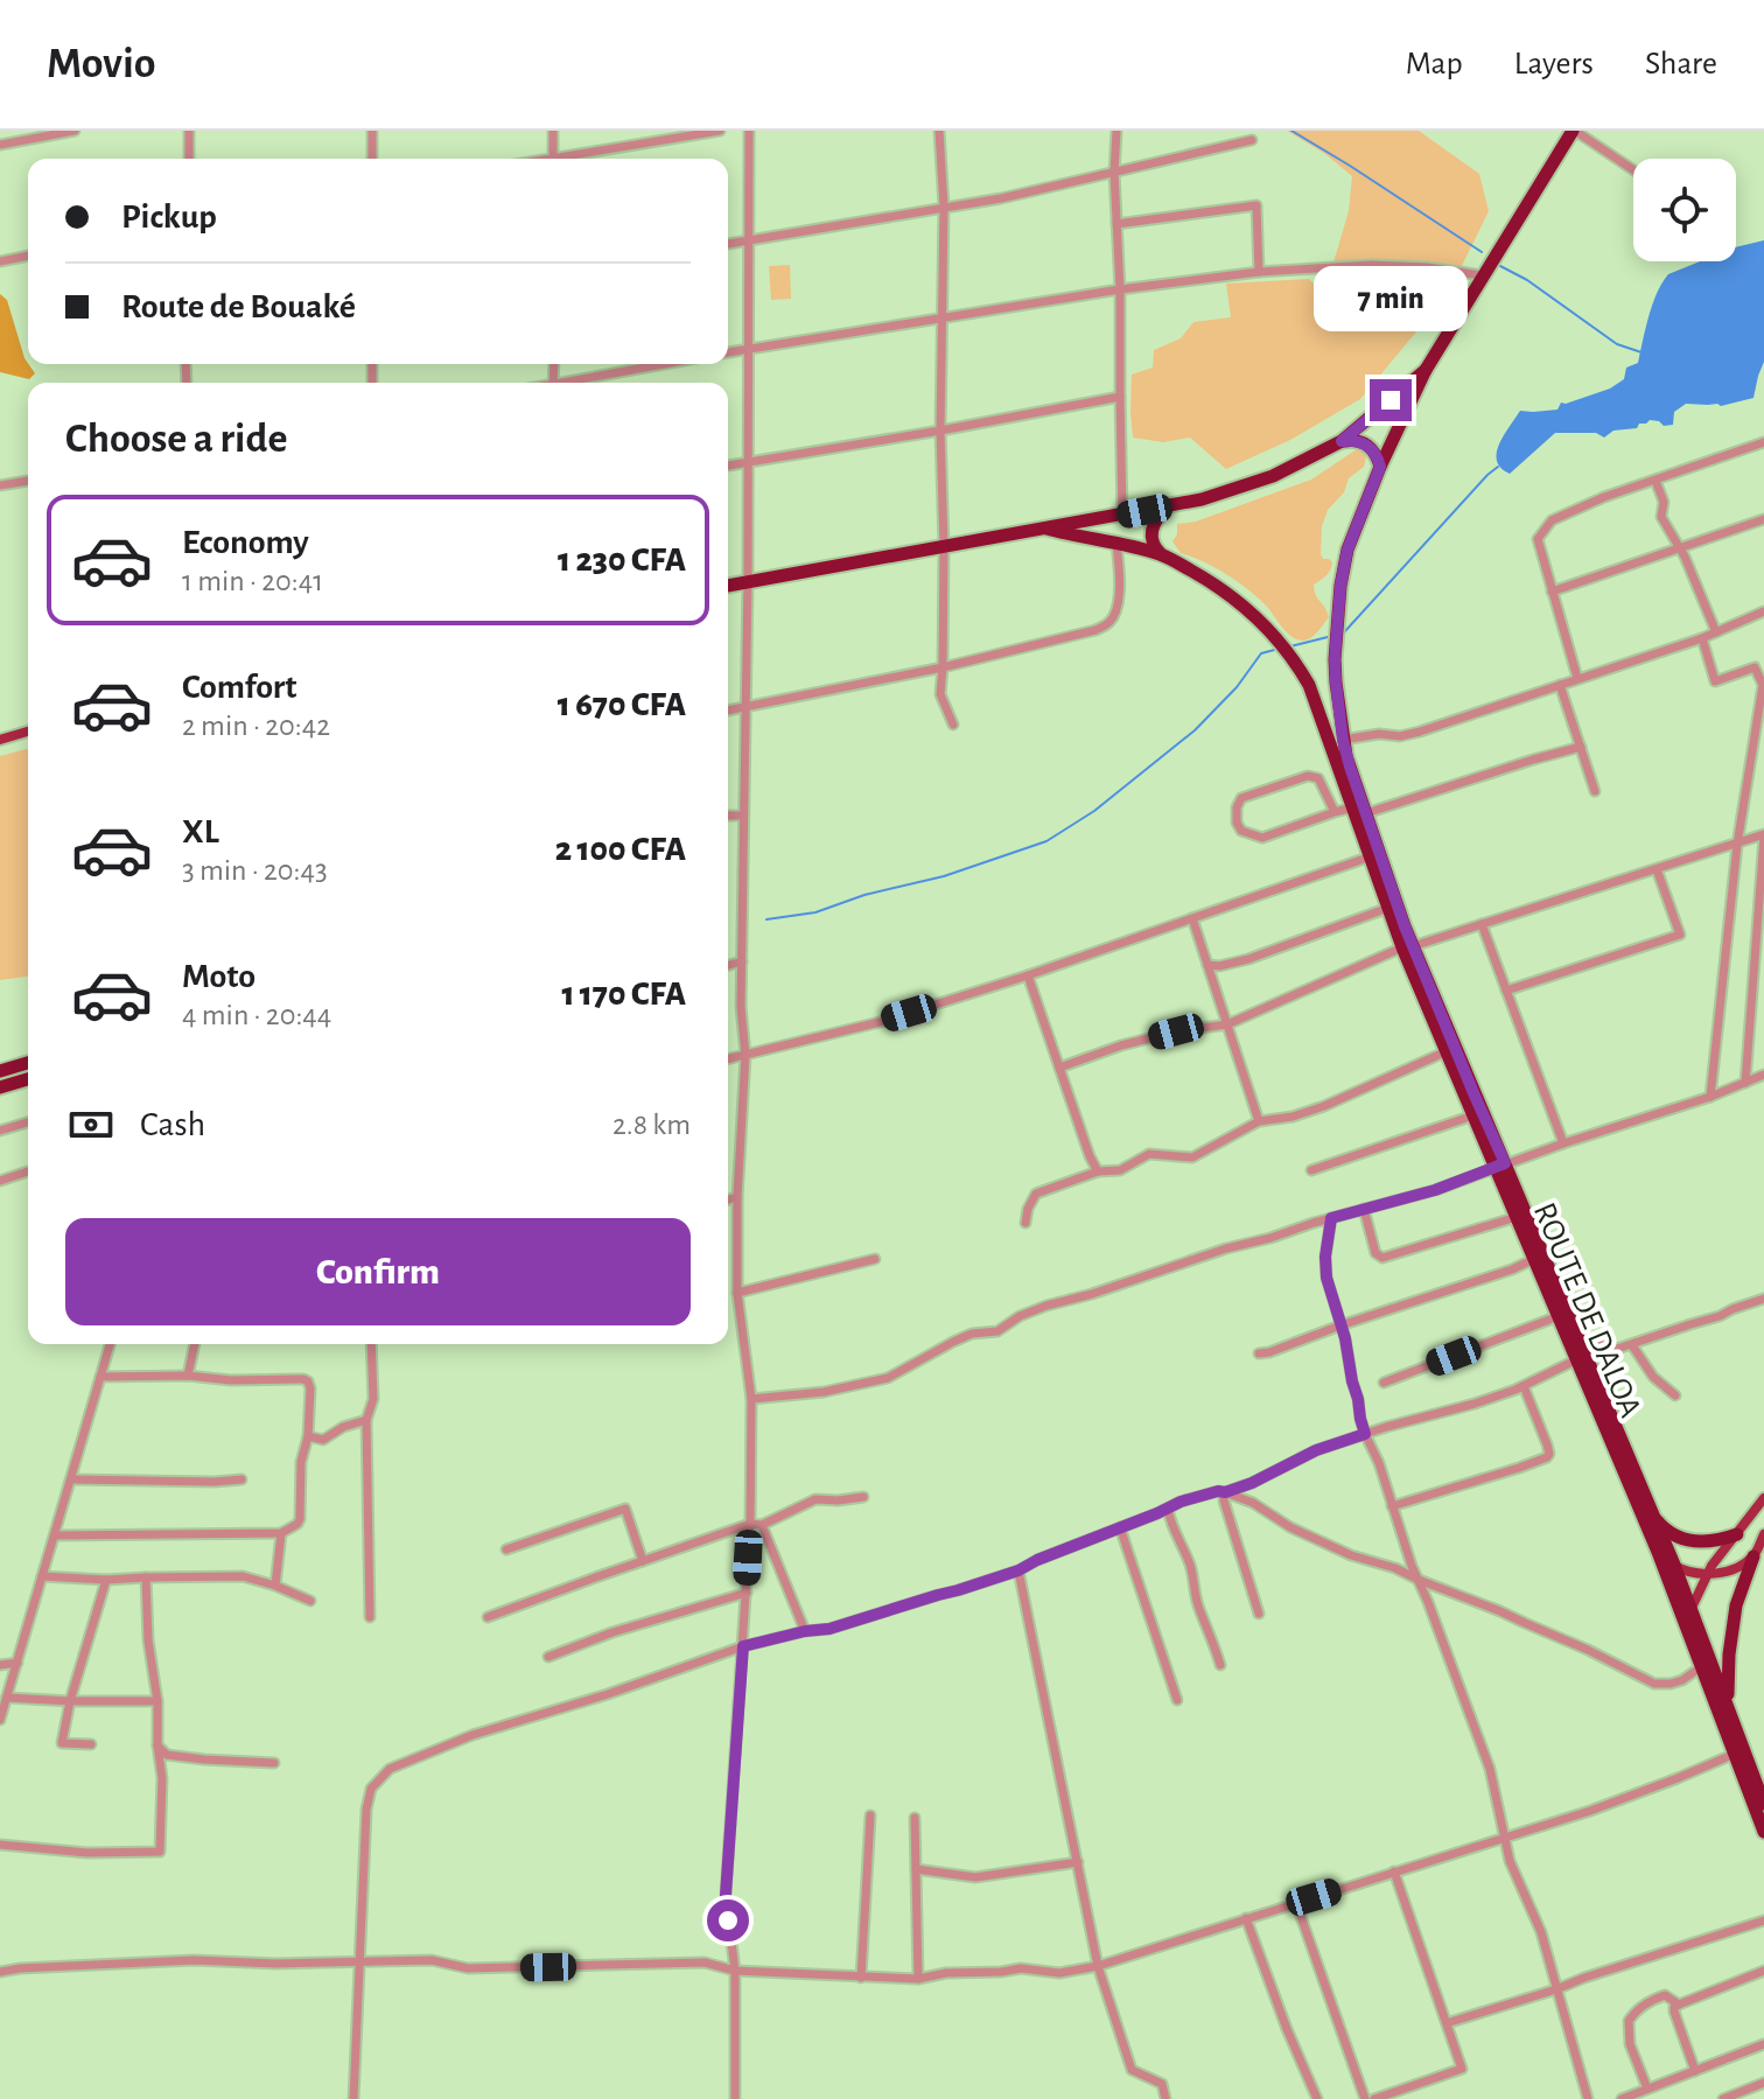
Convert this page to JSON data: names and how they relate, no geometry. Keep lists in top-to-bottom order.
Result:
{
  "streets": {
    "highway": ["ROUTE DE DALOA"]
  },
  "page": {
    "header": "Movio",
    "nav": ["Map", "Layers", "Share"],
    "banner": ["Pickup", "Route de Bouaké"],
    "bubble": "7 min",
    "heading": "Choose a ride",
    "list": [
      {
        "name": "Economy",
        "note": "1 min · 20:41",
        "value": "1 230 CFA"
      },
      {
        "name": "Comfort",
        "note": "2 min · 20:42",
        "value": "1 670 CFA"
      },
      {
        "name": "XL",
        "note": "3 min · 20:43",
        "value": "2 100 CFA"
      },
      {
        "name": "Moto",
        "note": "4 min · 20:44",
        "value": "1 170 CFA"
      }
    ],
    "pay": ["Cash", "2.8 km"],
    "buttons": "Confirm"
  }
}
